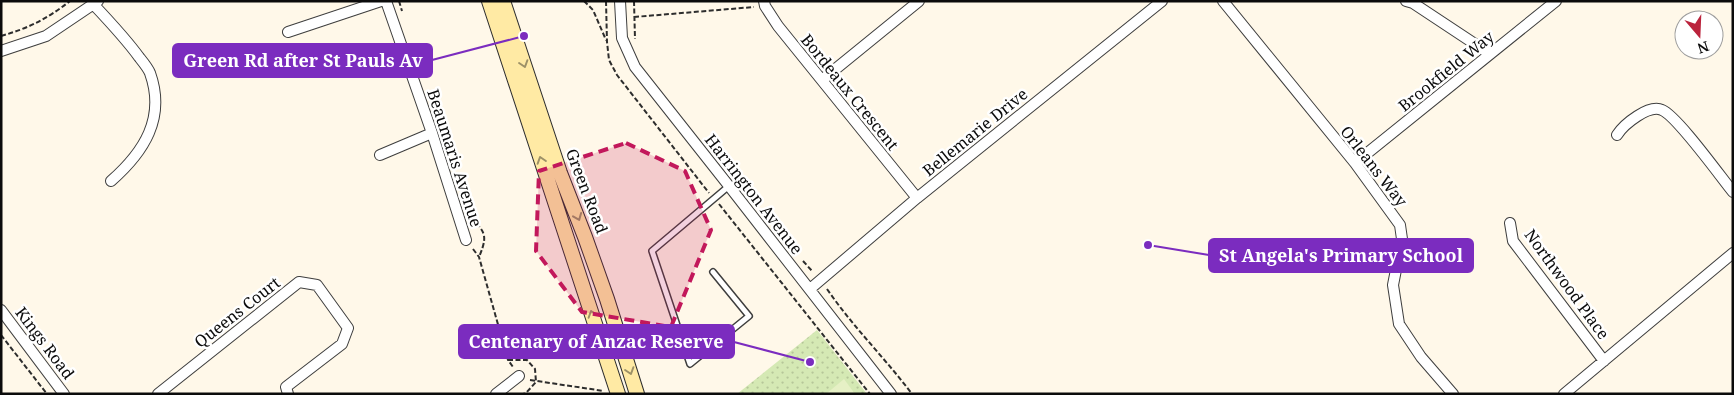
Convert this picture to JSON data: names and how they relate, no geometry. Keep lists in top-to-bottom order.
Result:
{
  "streets": {
    "main road": ["Green Road"],
    "street": [
      "Brookfield Way",
      "Bordeaux Crescent",
      "Bellemarie Drive",
      "Beaumaris Avenue",
      "Orleans Way",
      "Harrington Avenue",
      "Northwood Place",
      "Queens Court",
      "Kings Road"
    ]
  },
  "crossings": [
    ["Brookfield Way", "Orleans Way"],
    ["Bordeaux Crescent", "Bellemarie Drive"],
    ["Bellemarie Drive", "Harrington Avenue"]
  ],
  "places": ["Green Rd after St Pauls Av", "St Angela's Primary School", "Centenary of Anzac Reserve"],
  "north": "bottom"
}
